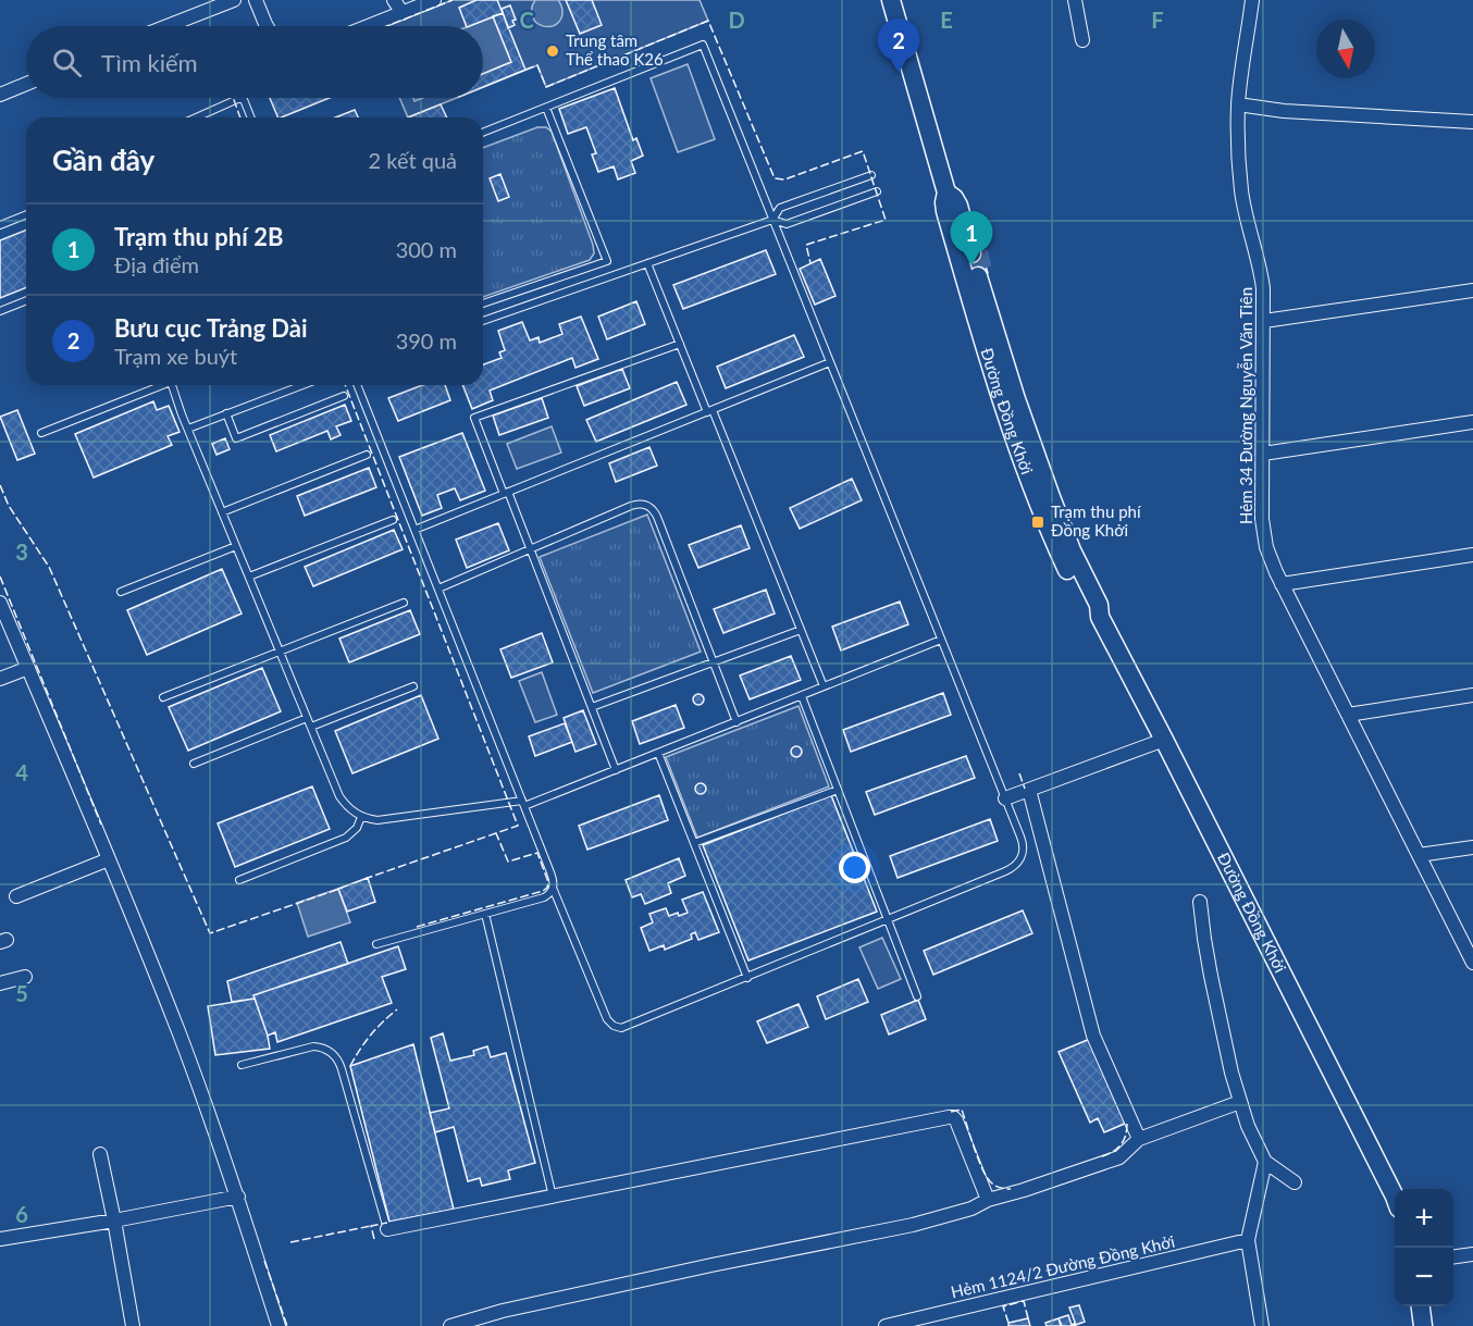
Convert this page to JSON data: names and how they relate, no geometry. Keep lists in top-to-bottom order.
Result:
{
  "streets": {
    "main road": ["Đường Đồng Khởi"],
    "street": ["Hẻm 34 Đường Nguyễn Văn Tiên", "Hẻm 1124/2 Đường Đồng Khởi"]
  },
  "places": {
    "other": ["Trung tâm Thể thao K26"],
    "transit": ["Trạm thu phí Đồng Khởi"]
  },
  "north": "bottom",
  "page": {
    "pins": ["2", "1"],
    "search": "Tìm kiếm",
    "heading": ["Gần đây", "2 kết quả"],
    "list": [
      {
        "mark": "1",
        "name": "Trạm thu phí 2B",
        "note": "Địa điểm",
        "value": "300 m"
      },
      {
        "mark": "2",
        "name": "Bưu cục Trảng Dài",
        "note": "Trạm xe buýt",
        "value": "390 m"
      }
    ],
    "map_buttons": ["+", "−"]
  },
  "grid": {
    "columns": [
      "C",
      "D",
      "E",
      "F"
    ],
    "rows": [
      "3",
      "4",
      "5",
      "6"
    ]
  }
}
